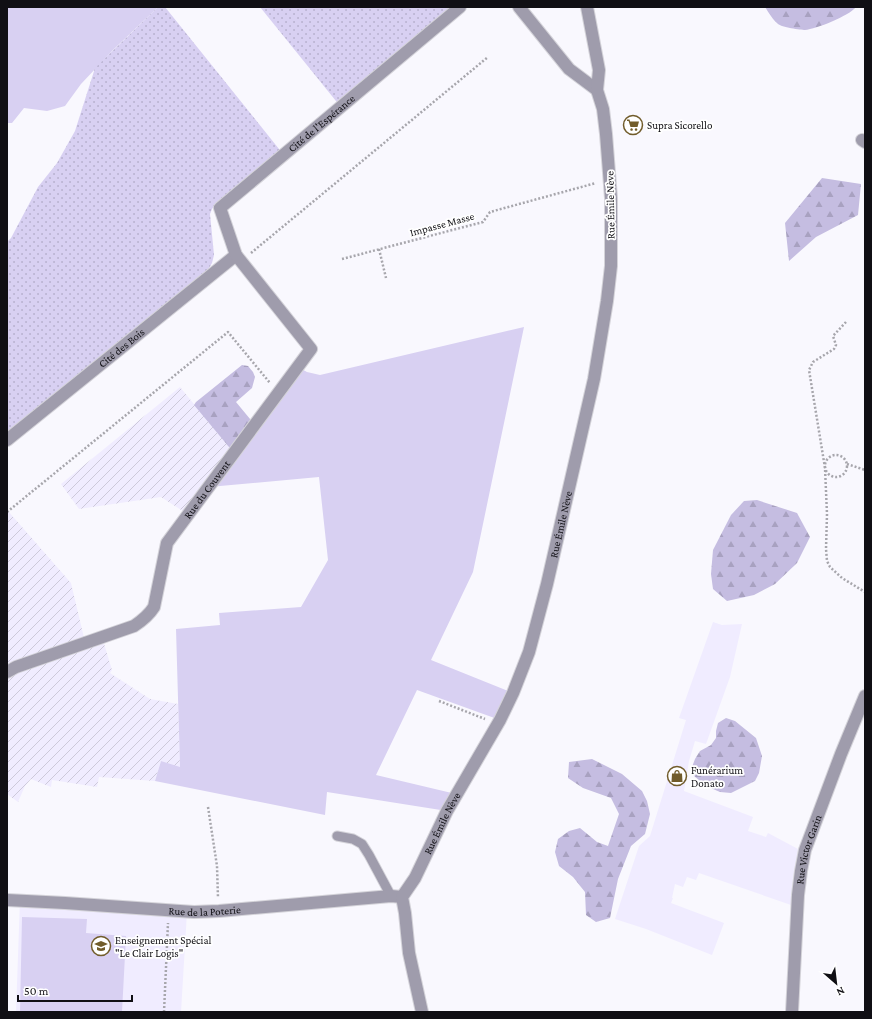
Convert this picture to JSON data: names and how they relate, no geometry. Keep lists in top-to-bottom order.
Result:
{
  "streets": {
    "street": [
      "Cité de l'Espérance",
      "Rue Émile Nève",
      "Cité des Bois",
      "Rue du Couvent",
      "Rue Victor Garin",
      "Rue de la Poterie"
    ],
    "path": ["Impasse Masse"]
  },
  "crossings": [
    ["Cité de l'Espérance", "Cité des Bois"],
    ["Cité de l'Espérance", "Rue du Couvent"],
    ["Rue Émile Nève", "Impasse Masse"],
    ["Rue Émile Nève", "Rue de la Poterie"],
    ["Cité des Bois", "Rue du Couvent"]
  ],
  "places": {
    "supermarket": ["Supra Sicorello"],
    "shop": ["Funérarium Donato"],
    "school or university": ["Enseignement Spécial \"Le Clair Logis\""]
  },
  "scale_bar": "50 m",
  "north": "bottom right"
}
